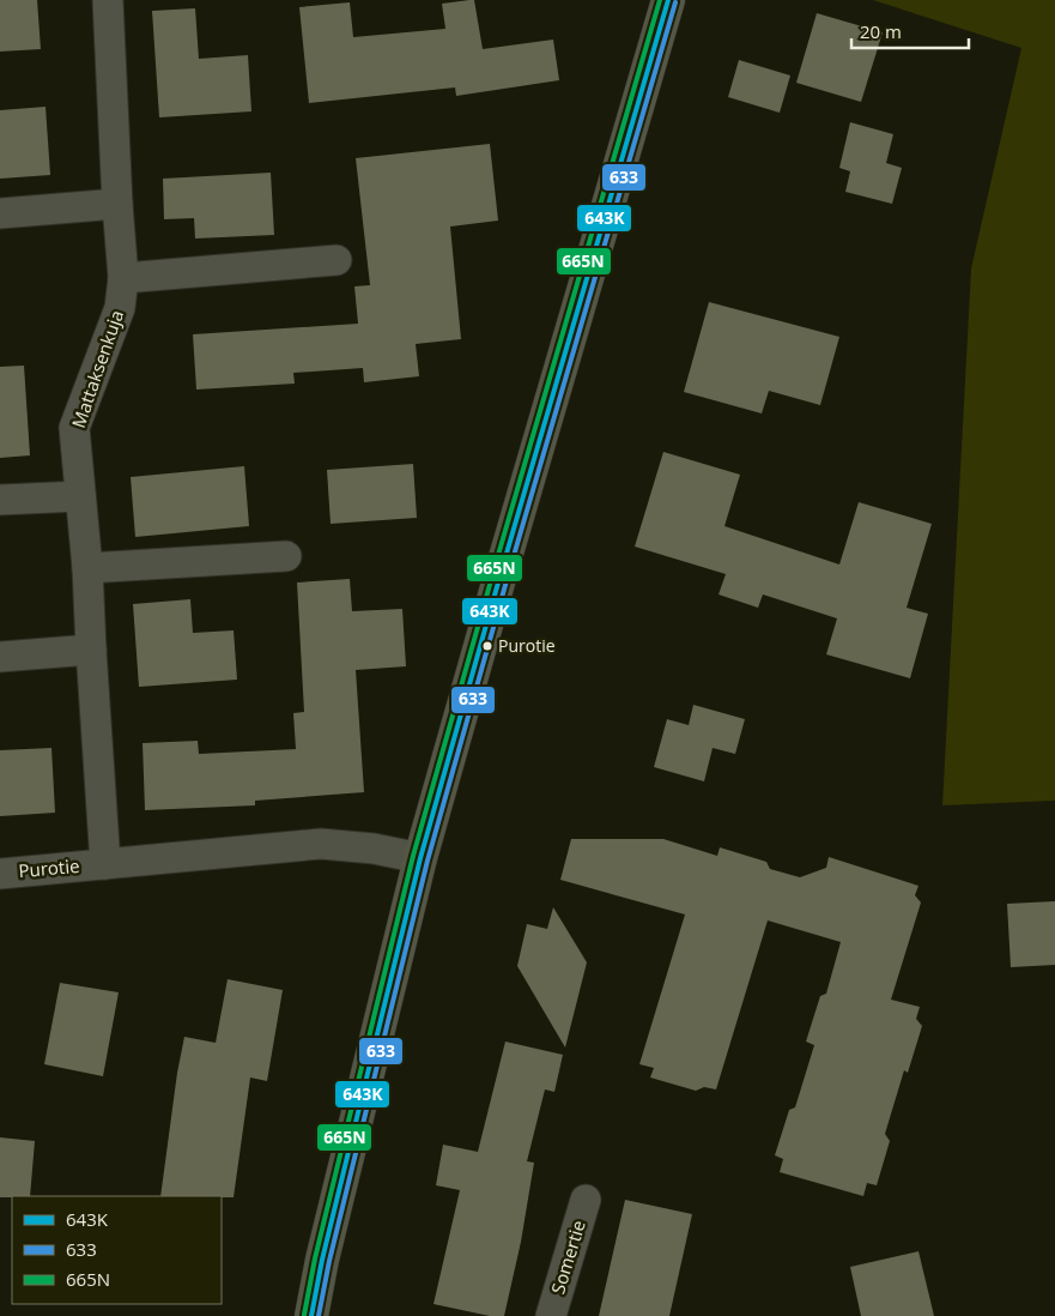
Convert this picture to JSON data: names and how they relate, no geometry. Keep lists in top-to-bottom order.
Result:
{
  "streets": {
    "street": ["Mattaksenkuja", "Purotie", "Somertie"]
  },
  "crossings": [
    ["Mattaksenkuja", "Purotie"]
  ],
  "places": ["Purotie"],
  "lines": ["transit line 643K", "transit line 665N", "transit line 633"],
  "legend": ["643K", "633", "665N"],
  "scale_bar": "20 m"
}
